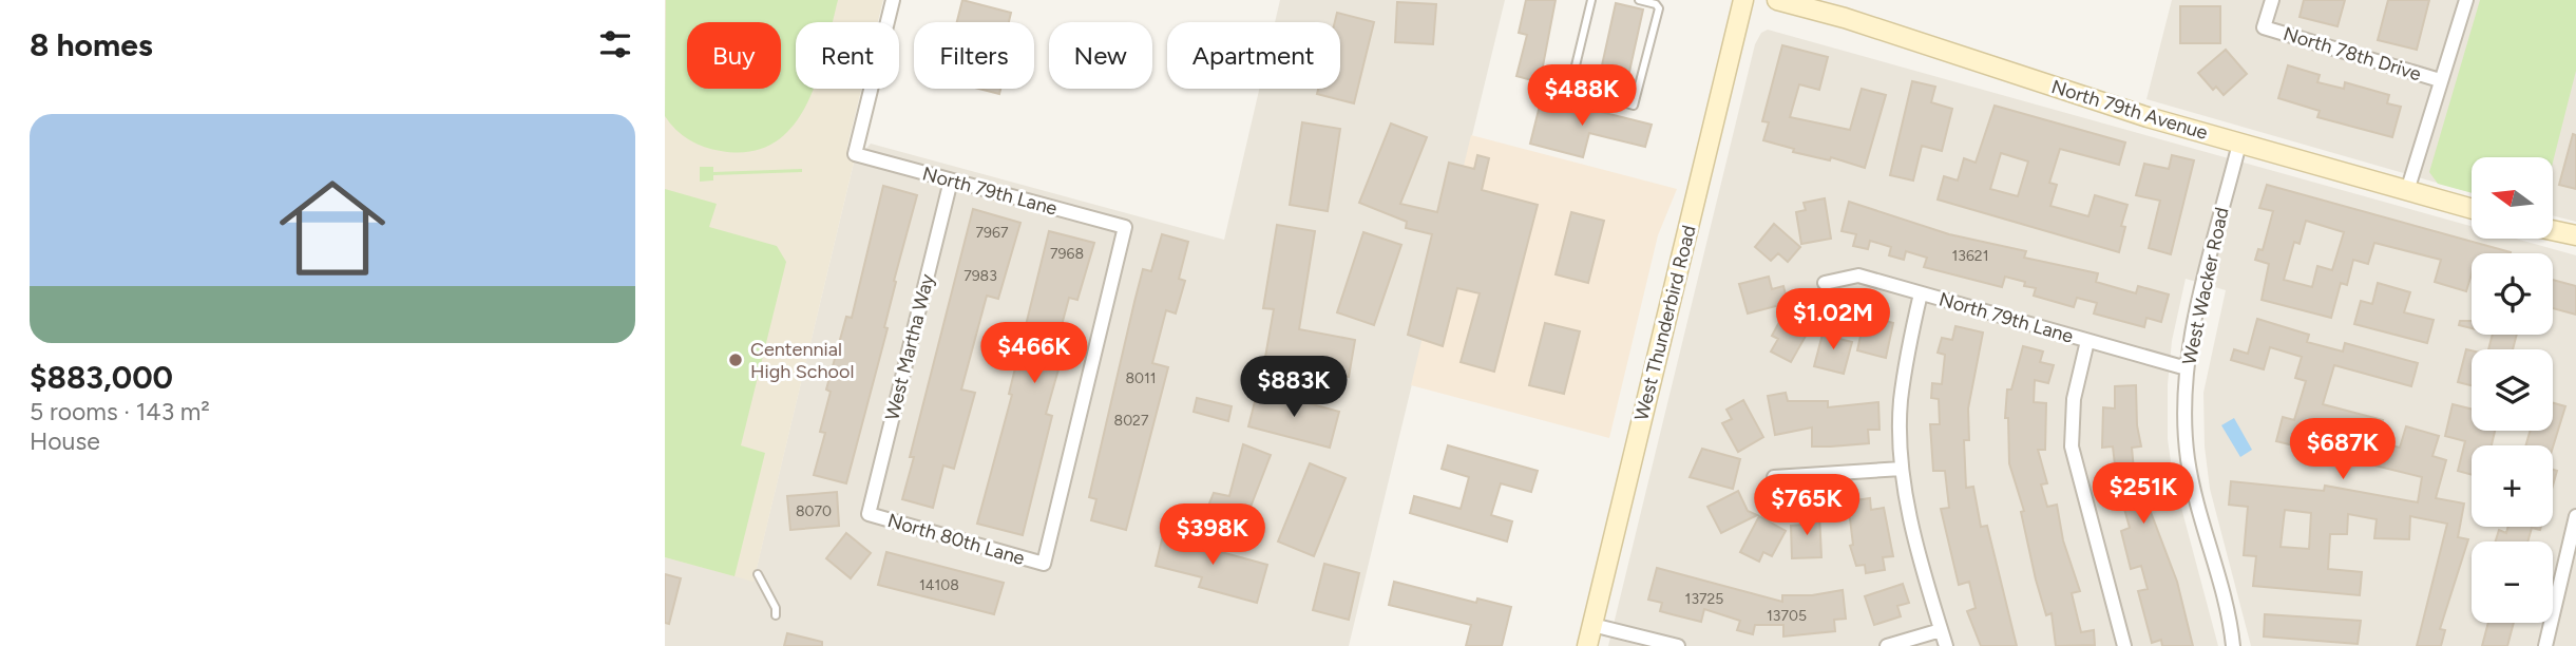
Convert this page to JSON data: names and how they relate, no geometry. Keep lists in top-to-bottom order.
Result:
{
  "streets": {
    "street": [
      "North 78th Drive",
      "North 79th Avenue",
      "North 79th Lane",
      "West Wacker Road",
      "West Thunderbird Road",
      "West Martha Way",
      "North 80th Lane"
    ]
  },
  "crossings": [
    ["North 79th Avenue", "West Wacker Road"],
    ["North 79th Lane", "West Wacker Road"],
    ["North 79th Lane", "West Martha Way"],
    ["North 79th Lane", "North 80th Lane"],
    ["West Martha Way", "North 80th Lane"]
  ],
  "places": ["Centennial High School"],
  "house_numbers": [
    "7967",
    "7968",
    "13621",
    "7983",
    "8011",
    "8027",
    "8070",
    "14108",
    "13725",
    "13705"
  ],
  "north": "left",
  "page": {
    "heading": "8 homes",
    "chip": [
      "Buy",
      "Rent",
      "Filters",
      "New",
      "Apartment"
    ],
    "price": [
      "$488K",
      "$1.02M",
      "$466K",
      "$883K",
      "$687K",
      "$251K",
      "$765K",
      "$398K"
    ],
    "list": [
      {
        "name": "$883,000",
        "note": "5 rooms · 143 m² · House"
      }
    ],
    "map_buttons": ["+", "−"]
  }
}
